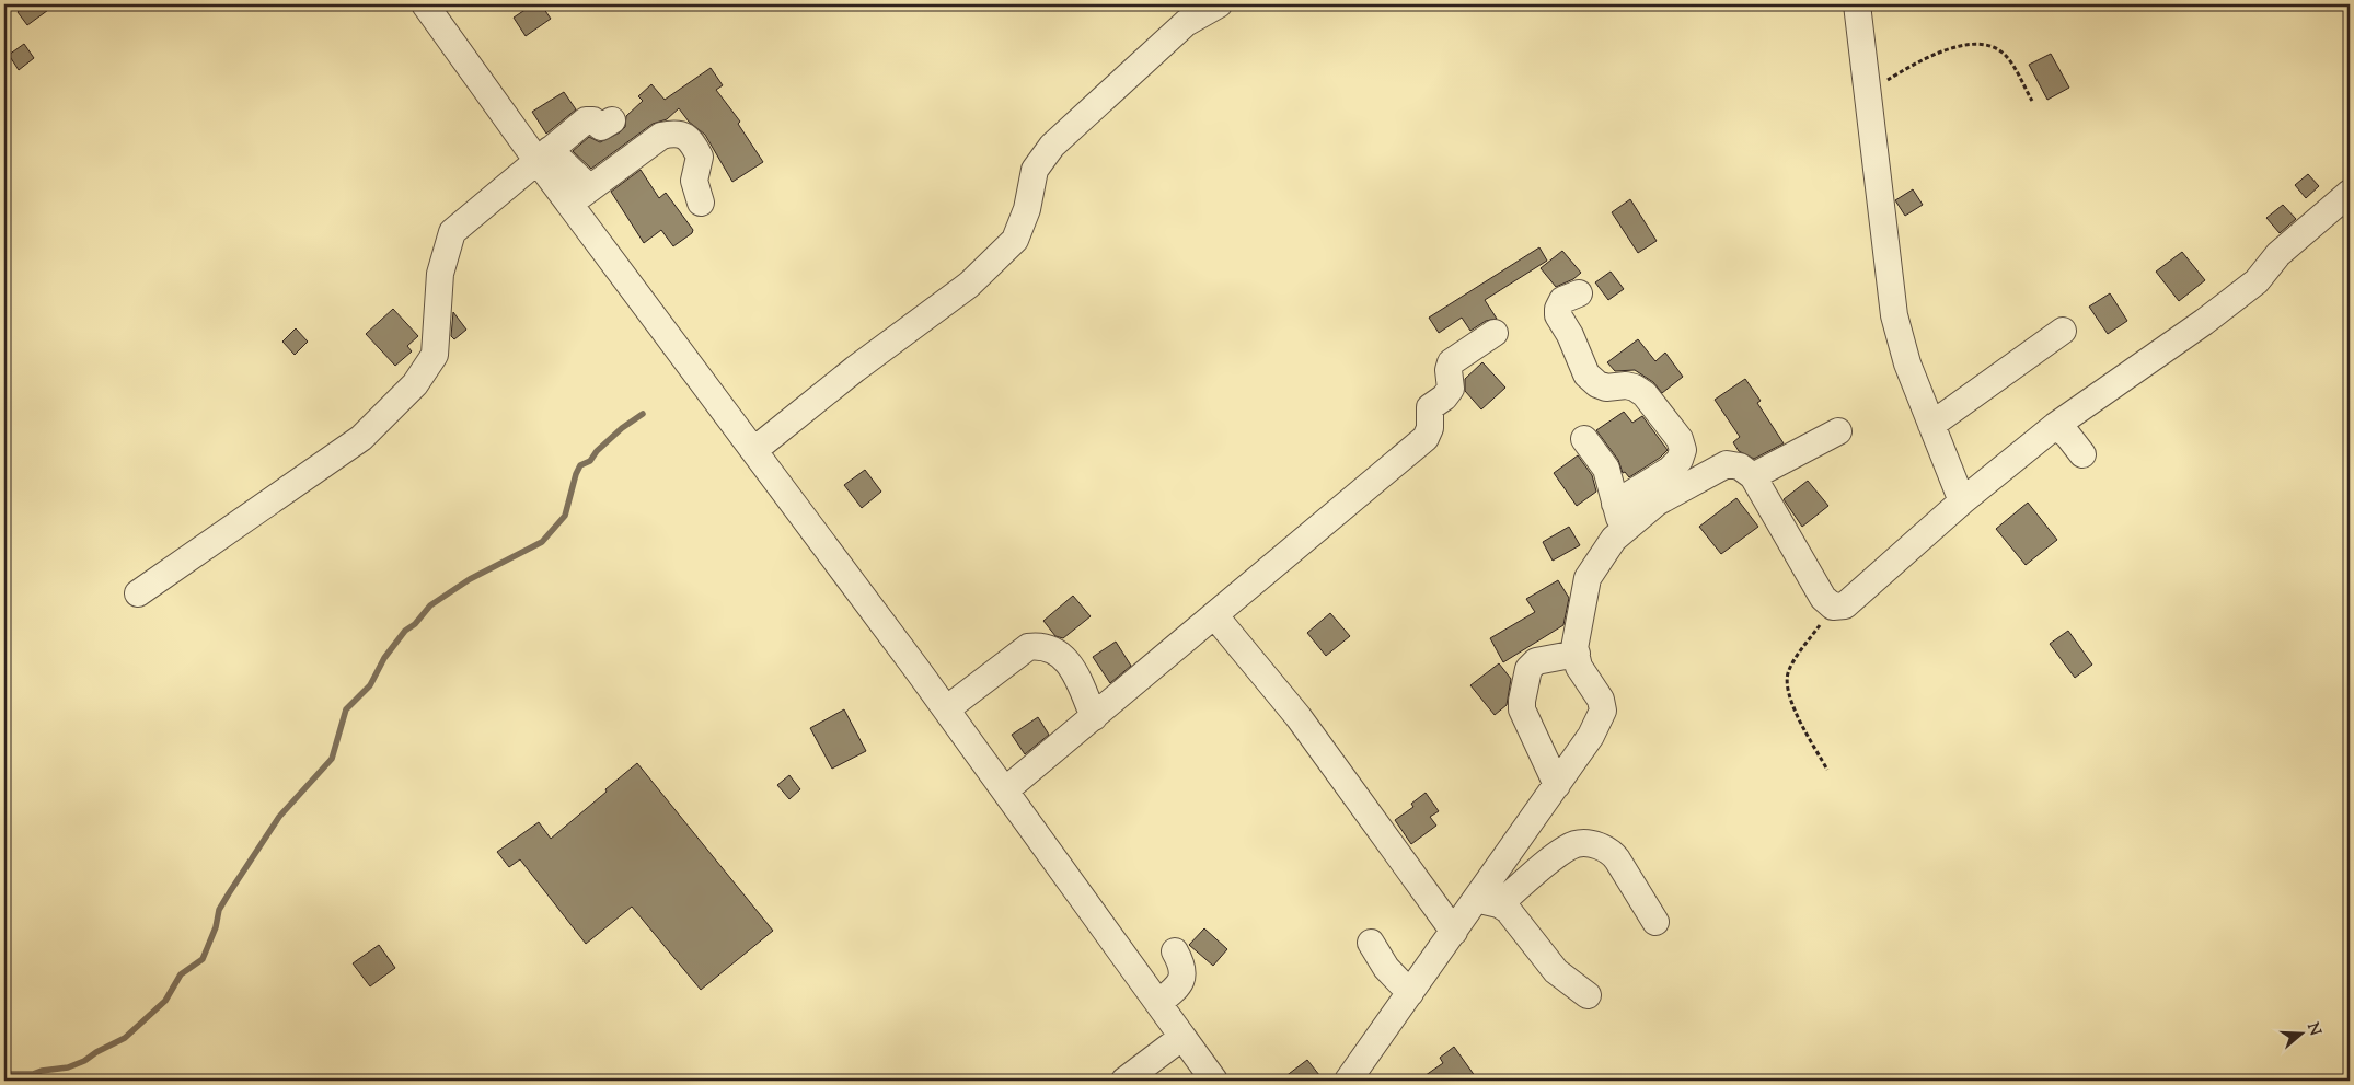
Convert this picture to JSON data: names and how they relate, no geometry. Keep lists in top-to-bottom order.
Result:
{
  "north": "right"
}
